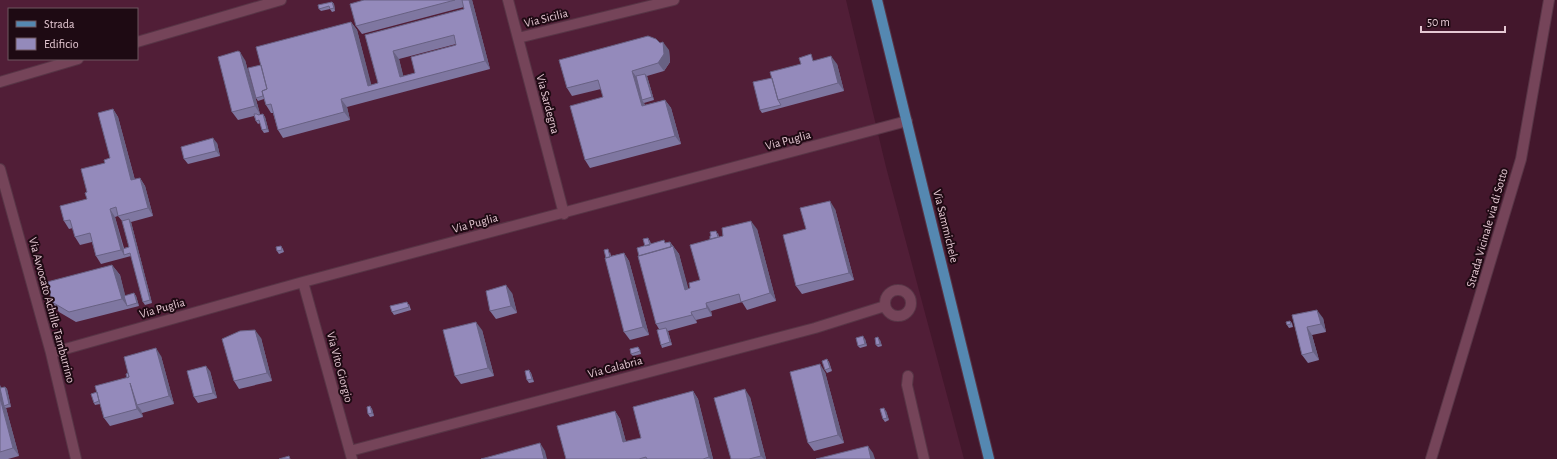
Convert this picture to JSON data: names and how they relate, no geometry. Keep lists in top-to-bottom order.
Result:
{
  "streets": {
    "main road": ["Via Sammichele"],
    "street": [
      "Via Sicilia",
      "Via Sardegna",
      "Via Puglia",
      "Strada Vicinale via di Sotto",
      "Via Avvocato Achille Tamburrino",
      "Via Vito Giorgio",
      "Via Calabria"
    ]
  },
  "crossings": [
    ["Via Sicilia", "Via Sardegna"],
    ["Via Sardegna", "Via Puglia"],
    ["Via Puglia", "Via Sammichele"],
    ["Via Puglia", "Via Avvocato Achille Tamburrino"],
    ["Via Puglia", "Via Vito Giorgio"],
    ["Via Vito Giorgio", "Via Calabria"]
  ],
  "legend": ["Strada", "Edificio"],
  "scale_bar": "50 m"
}
